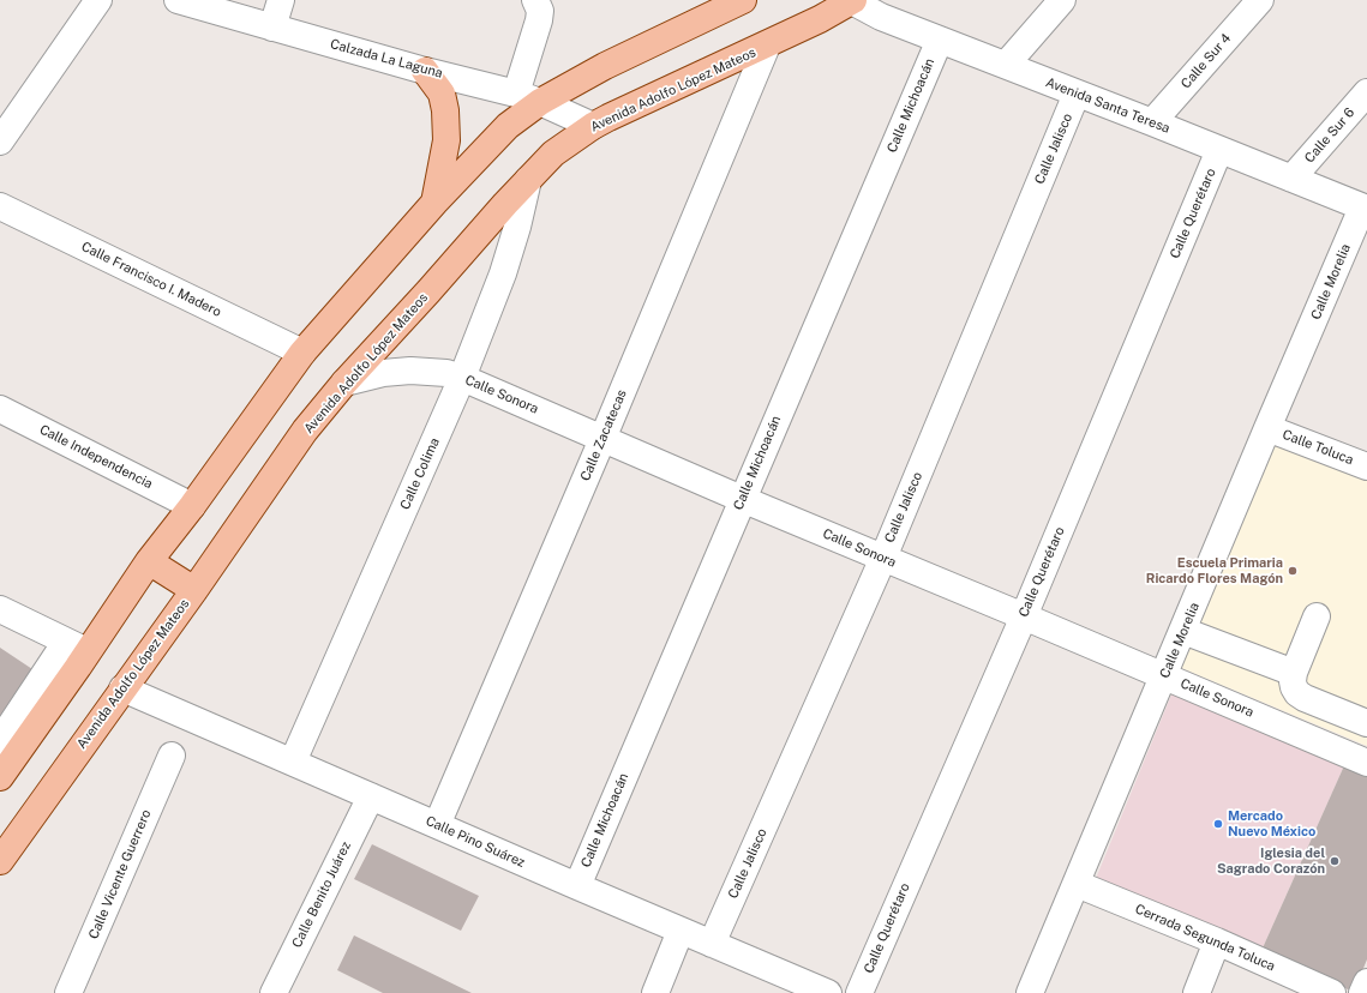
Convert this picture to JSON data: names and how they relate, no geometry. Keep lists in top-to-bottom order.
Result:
{
  "streets": {
    "main road": ["Avenida Adolfo López Mateos"],
    "street": [
      "Calzada La Laguna",
      "Calle Sur 4",
      "Calle Michoacán",
      "Avenida Santa Teresa",
      "Calle Sur 6",
      "Calle Jalisco",
      "Calle Querétaro",
      "Calle Francisco I. Madero",
      "Calle Morelia",
      "Calle Sonora",
      "Calle Zacatecas",
      "Calle Toluca",
      "Calle Independencia",
      "Calle Colima",
      "Calle Pino Suárez",
      "Calle Vicente Guerrero",
      "Calle Benito Juárez",
      "Cerrada Segunda Toluca"
    ]
  },
  "crossings": [
    ["Calzada La Laguna", "Avenida Adolfo López Mateos"],
    ["Calle Sur 4", "Avenida Santa Teresa"],
    ["Avenida Adolfo López Mateos", "Avenida Santa Teresa"],
    ["Avenida Adolfo López Mateos", "Calle Sonora"],
    ["Avenida Adolfo López Mateos", "Calle Zacatecas"],
    ["Avenida Adolfo López Mateos", "Calle Colima"],
    ["Avenida Adolfo López Mateos", "Calle Pino Suárez"],
    ["Calle Michoacán", "Avenida Santa Teresa"],
    ["Calle Michoacán", "Calle Sonora"],
    ["Calle Michoacán", "Calle Pino Suárez"],
    ["Avenida Santa Teresa", "Calle Sur 6"],
    ["Avenida Santa Teresa", "Calle Jalisco"],
    ["Avenida Santa Teresa", "Calle Querétaro"],
    ["Avenida Santa Teresa", "Calle Morelia"],
    ["Calle Jalisco", "Calle Sonora"],
    ["Calle Jalisco", "Calle Pino Suárez"],
    ["Calle Querétaro", "Calle Sonora"],
    ["Calle Morelia", "Calle Sonora"],
    ["Calle Morelia", "Calle Toluca"],
    ["Calle Morelia", "Cerrada Segunda Toluca"],
    ["Calle Sonora", "Calle Zacatecas"],
    ["Calle Sonora", "Calle Colima"],
    ["Calle Zacatecas", "Calle Pino Suárez"],
    ["Calle Colima", "Calle Pino Suárez"],
    ["Calle Pino Suárez", "Calle Benito Juárez"]
  ],
  "places": ["Escuela Primaria Ricardo Flores Magón", "Mercado Nuevo México", "Iglesia del Sagrado Corazón"]
}
